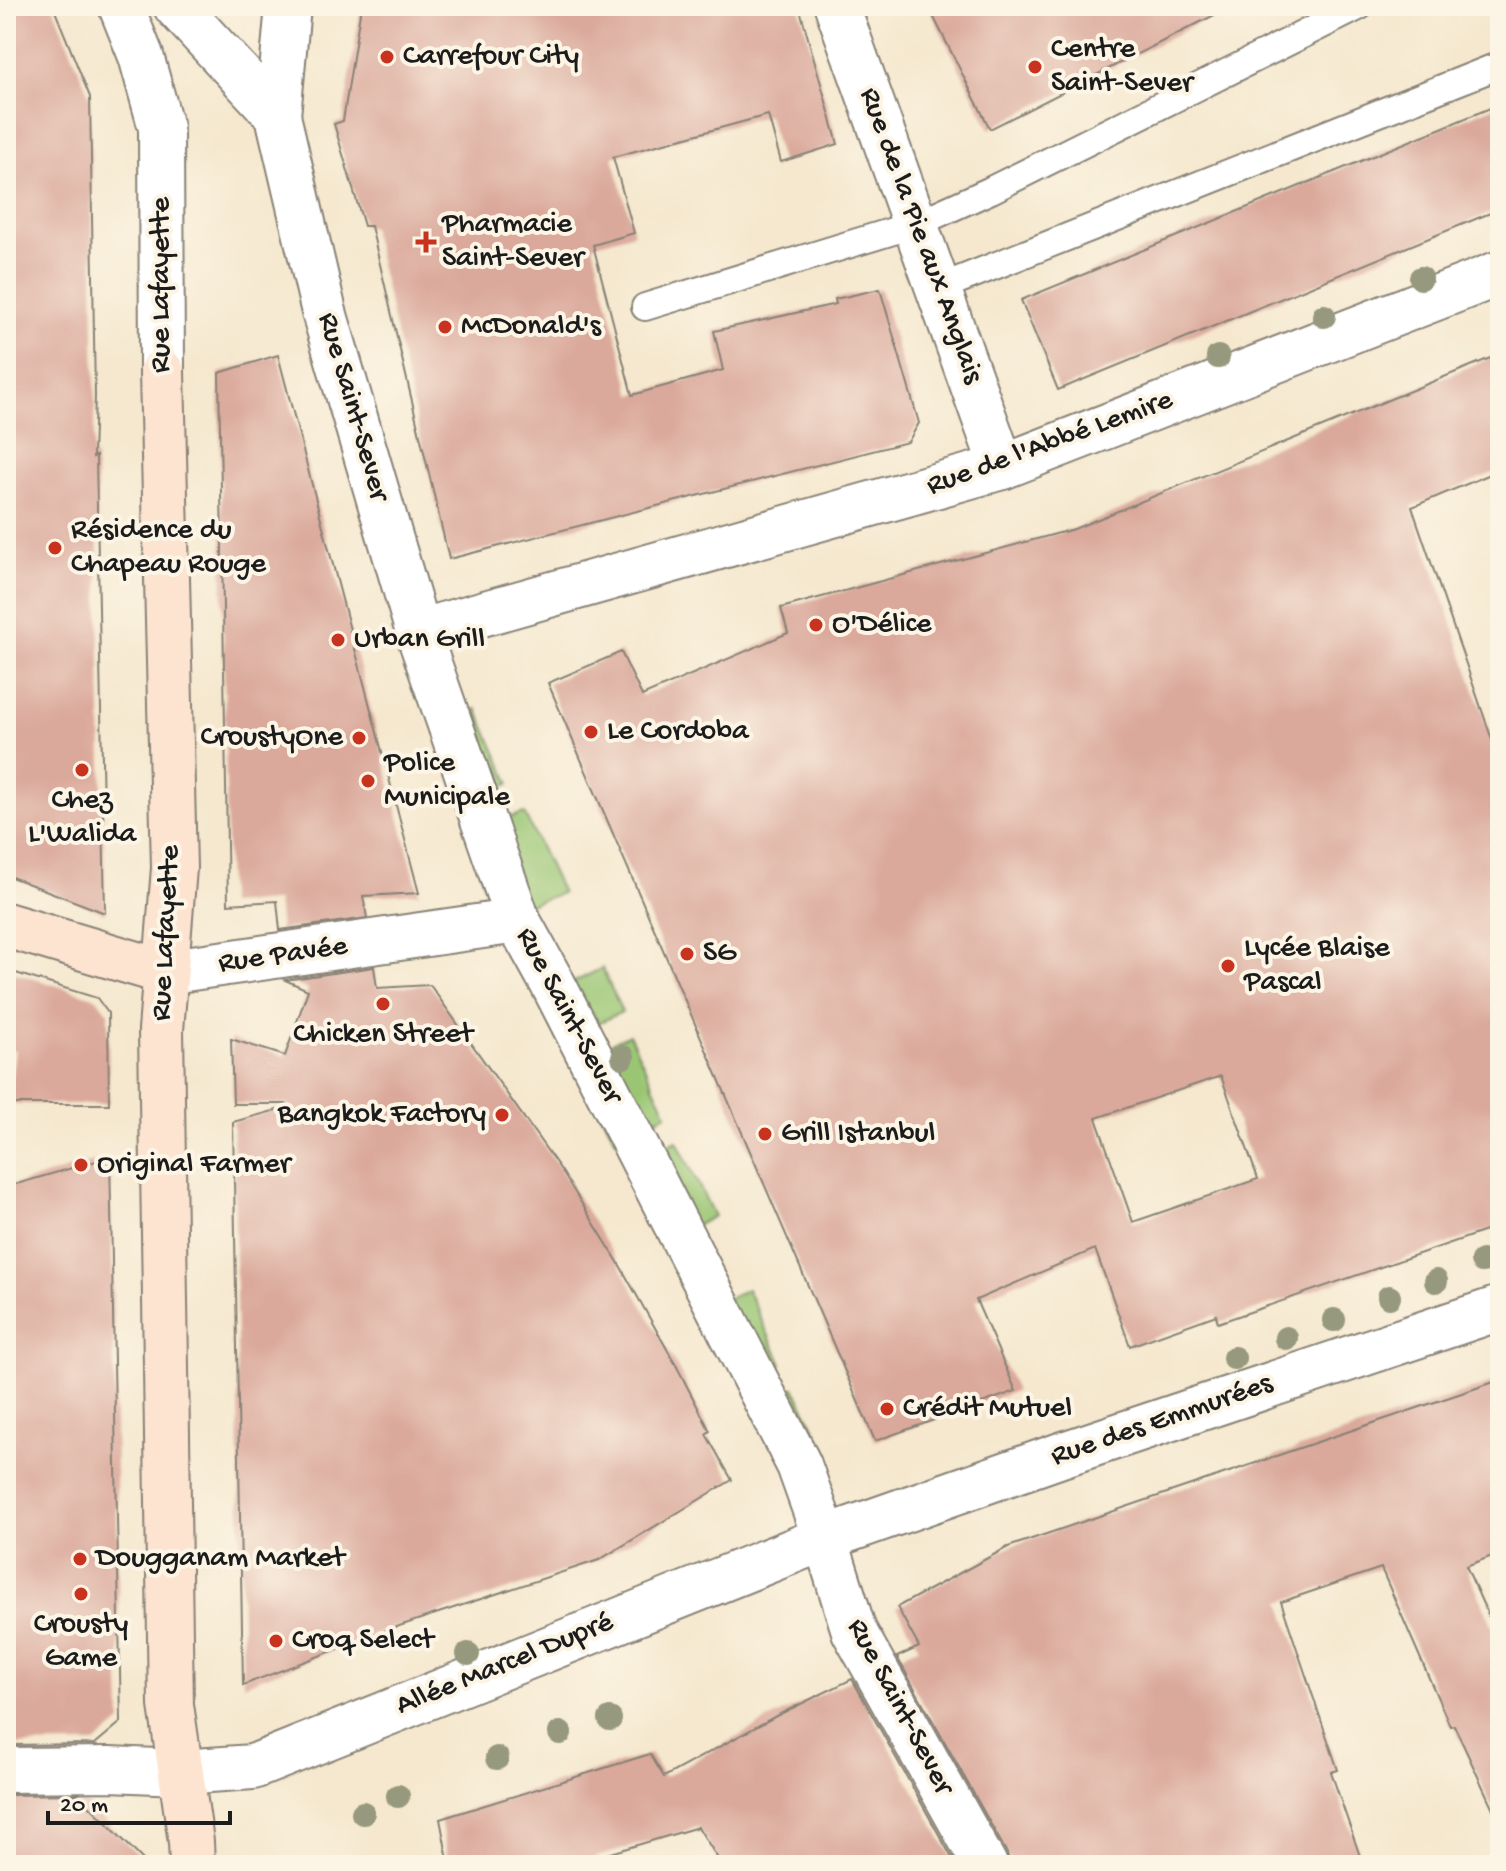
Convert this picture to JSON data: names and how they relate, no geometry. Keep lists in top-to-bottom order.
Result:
{
  "streets": {
    "street": [
      "Rue de la Pie aux Anglais",
      "Rue Lafayette",
      "Rue Saint-Sever",
      "Rue de l'Abbé Lemire",
      "Rue Pavée",
      "Rue des Emmurées",
      "Allée Marcel Dupré"
    ]
  },
  "crossings": [
    ["Rue de la Pie aux Anglais", "Rue de l'Abbé Lemire"],
    ["Rue Lafayette", "Rue Pavée"],
    ["Rue Lafayette", "Allée Marcel Dupré"],
    ["Rue Saint-Sever", "Rue de l'Abbé Lemire"],
    ["Rue Saint-Sever", "Rue Pavée"],
    ["Rue Saint-Sever", "Rue des Emmurées"],
    ["Rue Saint-Sever", "Allée Marcel Dupré"],
    ["Rue des Emmurées", "Allée Marcel Dupré"]
  ],
  "places": {
    "other": [
      "Carrefour City",
      "Centre Saint-Sever",
      "McDonald's",
      "Résidence du Chapeau Rouge",
      "O'Délice",
      "Urban Grill",
      "Le Cordoba",
      "CroustyOne",
      "Chez L'Walida",
      "Police Municipale",
      "SG",
      "Lycée Blaise Pascal",
      "Chicken Street",
      "Bangkok Factory",
      "Grill Istanbul",
      "Original Farmer",
      "Crédit Mutuel",
      "Dougganam Market",
      "Crousty Game",
      "Croq Select"
    ],
    "health": ["Pharmacie Saint-Sever"]
  },
  "scale_bar": "20 m"
}
